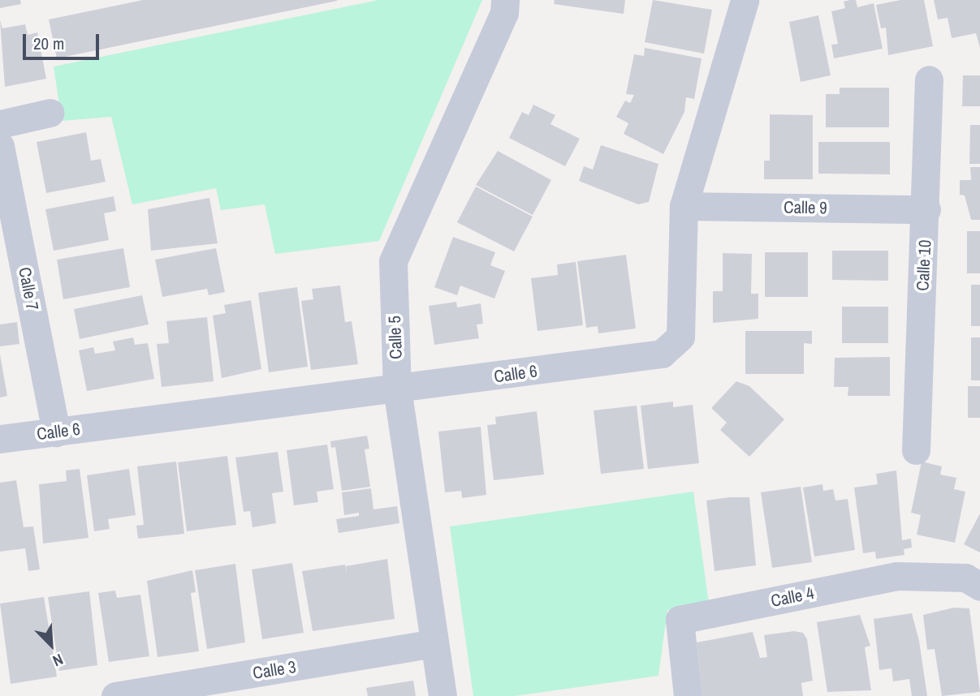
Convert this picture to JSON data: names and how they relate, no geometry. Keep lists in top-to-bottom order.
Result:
{
  "streets": {
    "street": [
      "Calle 9",
      "Calle 10",
      "Calle 7",
      "Calle 5",
      "Calle 6",
      "Calle 4",
      "Calle 3"
    ]
  },
  "crossings": [
    ["Calle 9", "Calle 10"],
    ["Calle 9", "Calle 6"],
    ["Calle 7", "Calle 6"],
    ["Calle 5", "Calle 6"],
    ["Calle 5", "Calle 3"]
  ],
  "scale_bar": "20 m",
  "north": "bottom right"
}
